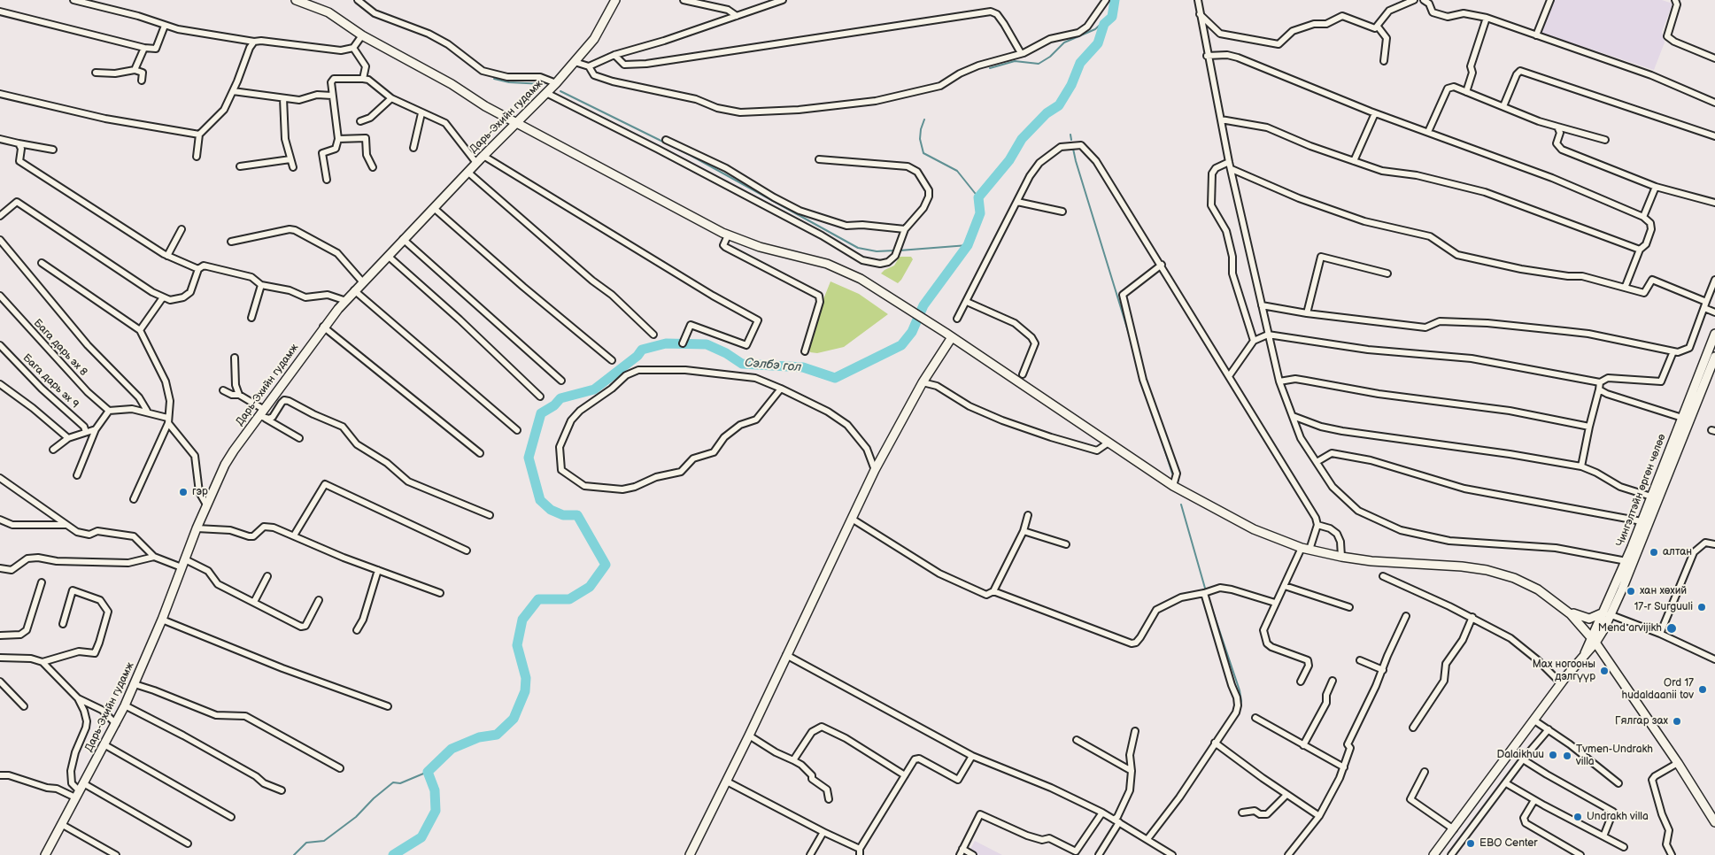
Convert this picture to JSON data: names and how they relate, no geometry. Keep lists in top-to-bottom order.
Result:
{
  "streets": {
    "main road": ["Дарь-Эхийн гудамж", "Чингэлтэйн өргөн чөлөө"],
    "street": ["Бага дарь эх 8", "Бага дарь эх 9"]
  },
  "water": ["Сэлбэ гол"],
  "places": [
    "гэр",
    "алтан",
    "хан хөхий",
    "17-r Surguuli",
    "Mend arvijikh",
    "Мах ногооны дэлгүүр",
    "Ord 17 hudaldaanii tov",
    "Гялгар зах",
    "Dalaikhuu",
    "Tvmen-Undrakh villa",
    "Undrakh villa",
    "EBO Center"
  ]
}
